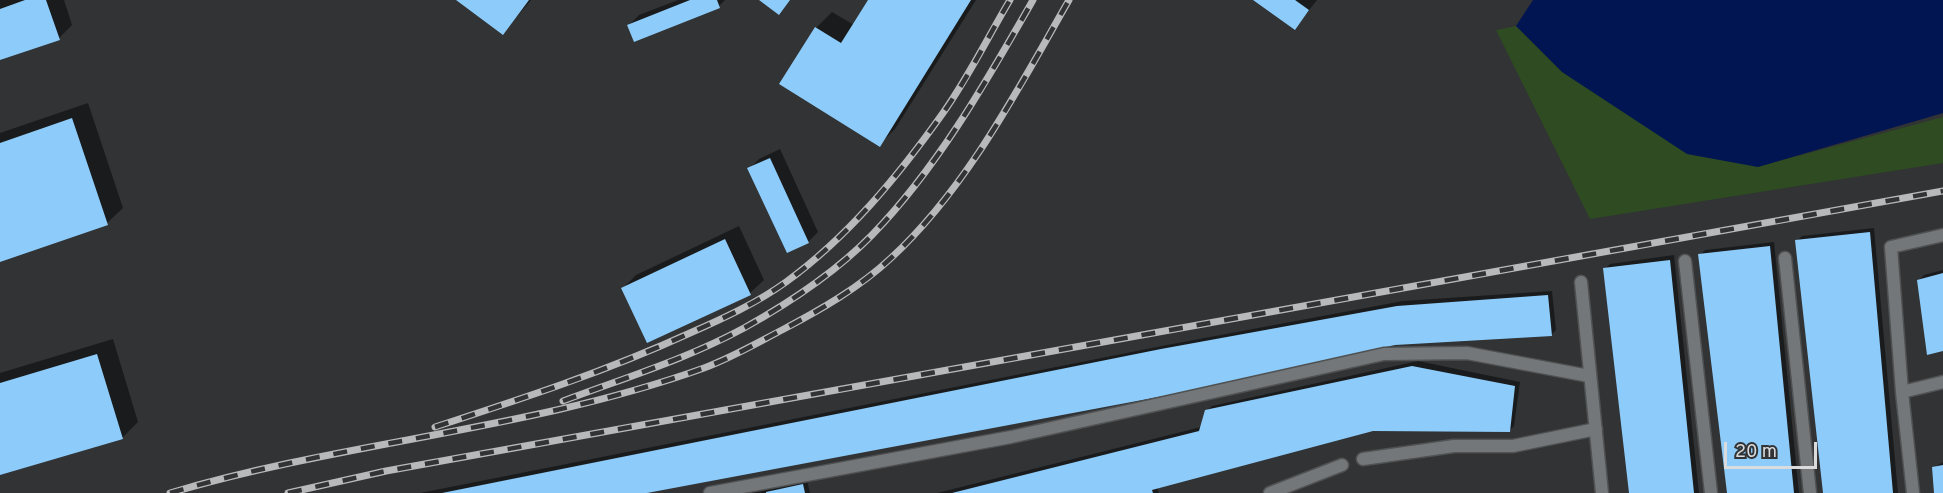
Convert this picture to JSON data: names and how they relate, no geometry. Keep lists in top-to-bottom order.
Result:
{
  "scale_bar": "20 m"
}
